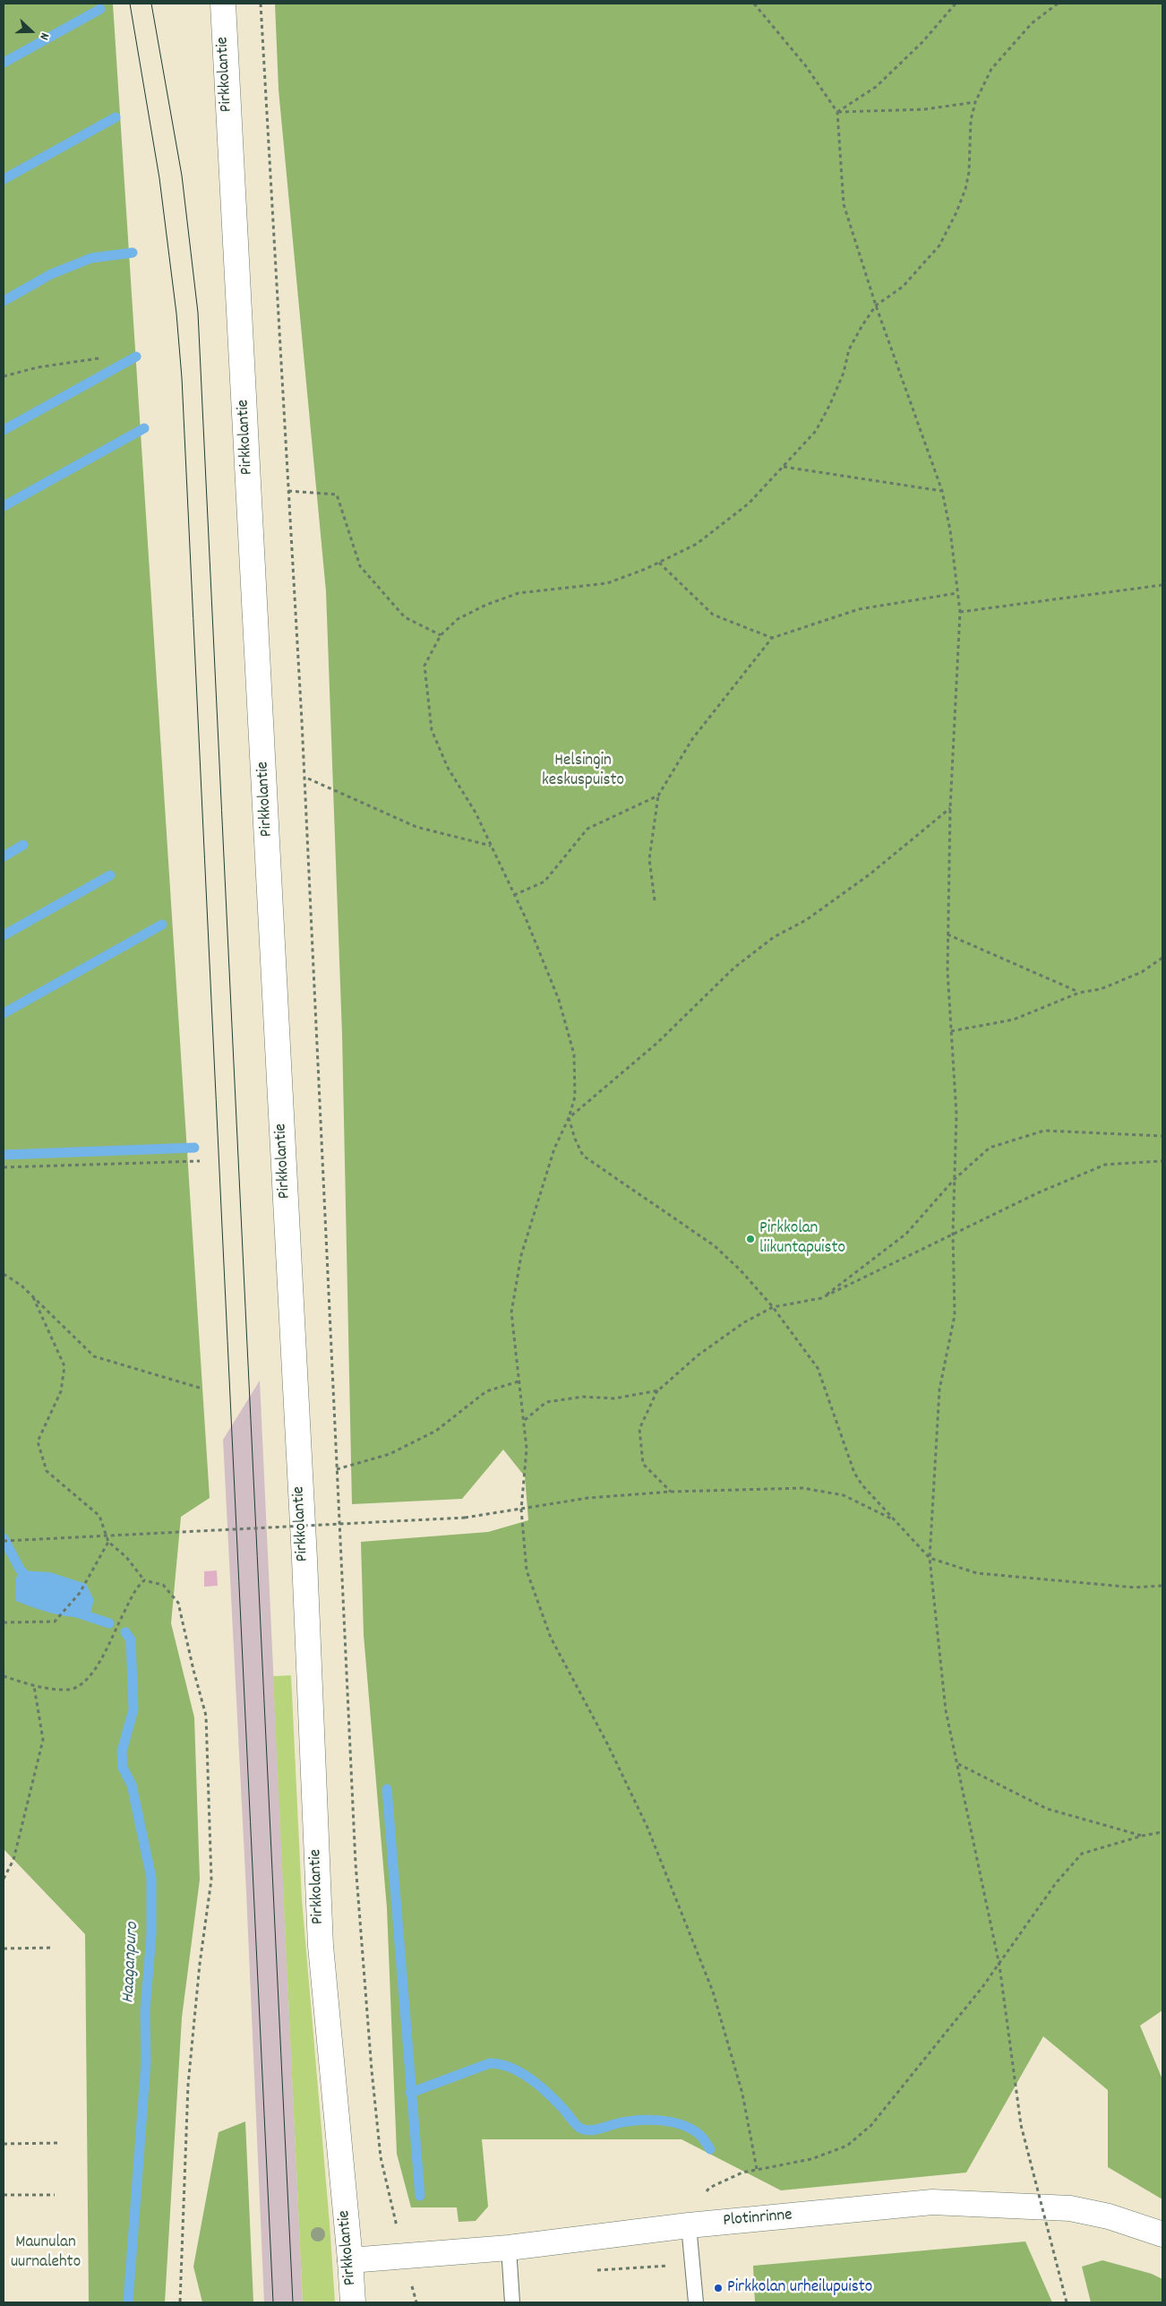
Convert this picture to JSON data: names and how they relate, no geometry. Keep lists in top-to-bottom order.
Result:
{
  "streets": {
    "main road": ["Pirkkolantie", "Plotinrinne"]
  },
  "crossings": [
    ["Pirkkolantie", "Plotinrinne"]
  ],
  "water": ["Haaganpuro"],
  "parks": ["Helsingin keskuspuisto", "Maunulan uurnalehto"],
  "places": ["Pirkkolan liikuntapuisto", "Pirkkolan urheilupuisto"],
  "north": "right"
}
